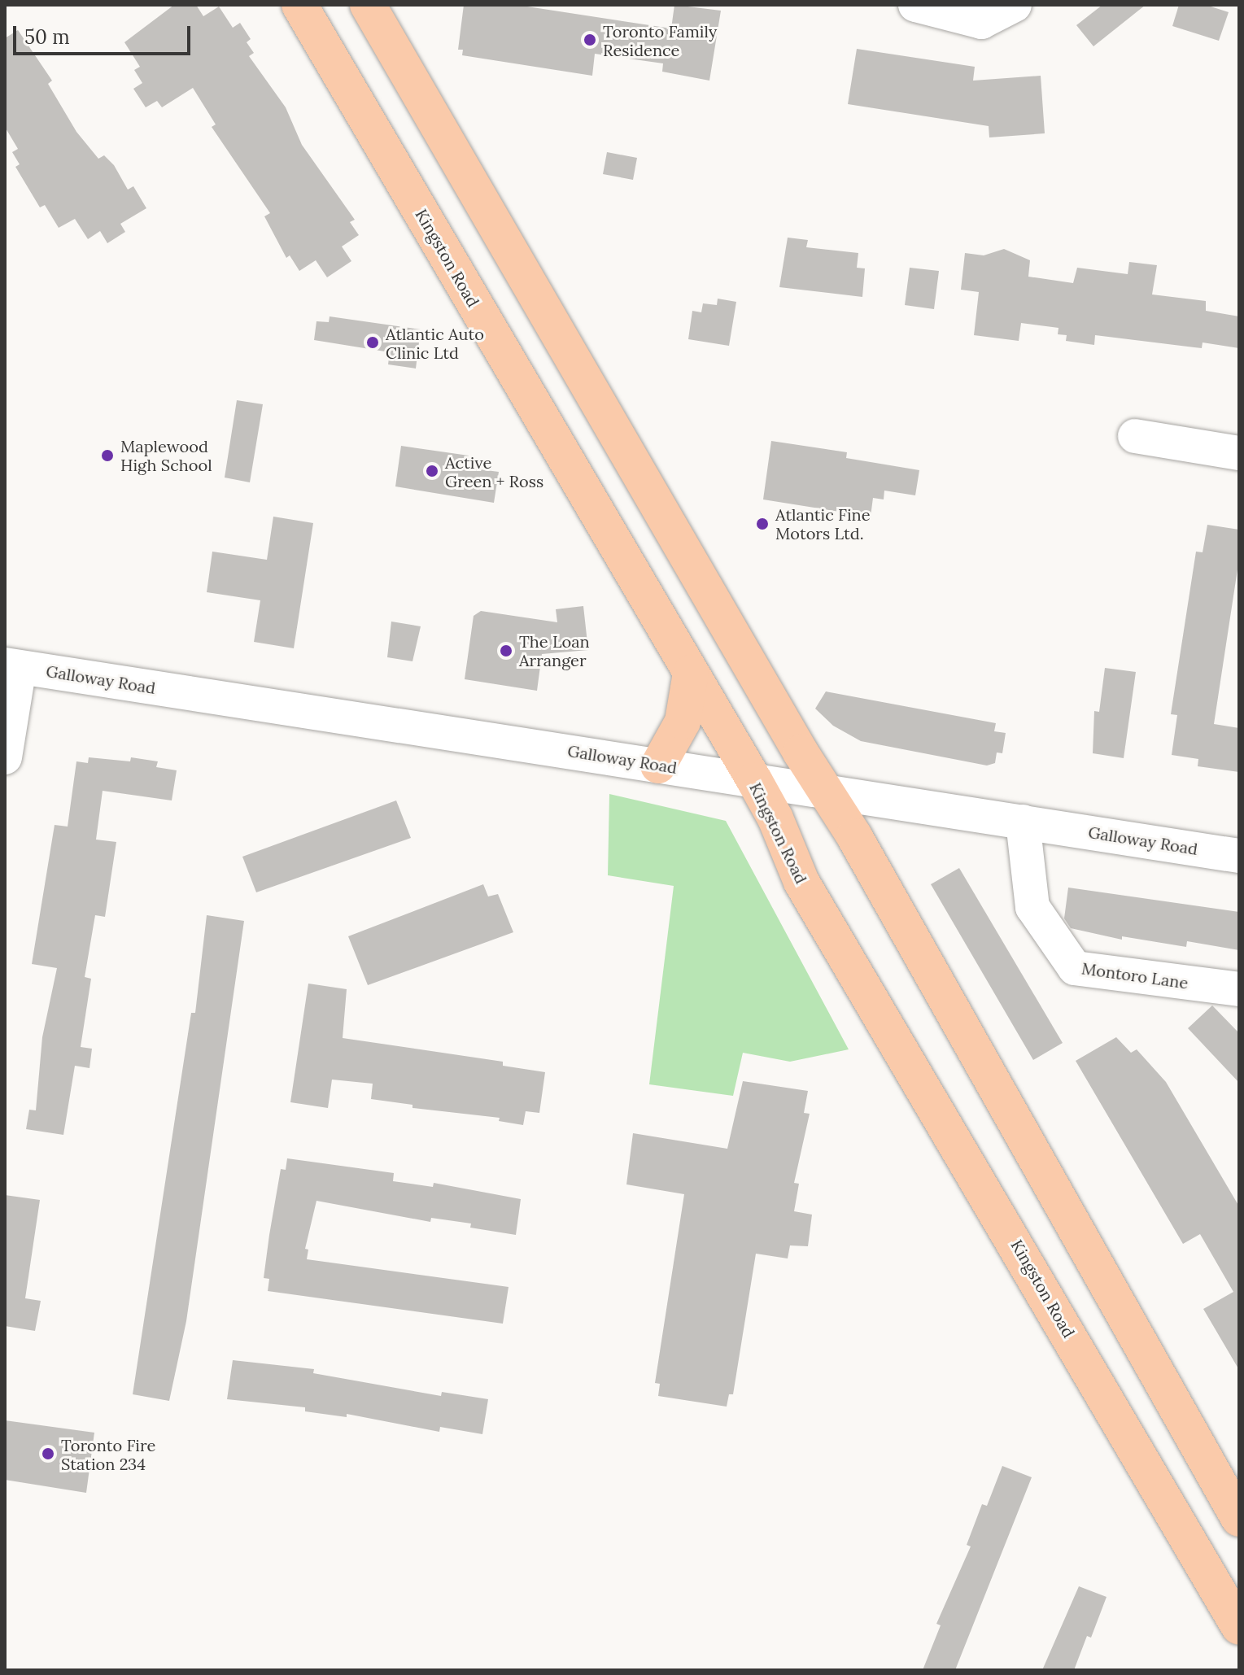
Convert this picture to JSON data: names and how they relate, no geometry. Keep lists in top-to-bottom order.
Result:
{
  "streets": {
    "main road": ["Kingston Road"],
    "street": ["Galloway Road", "Montoro Lane"]
  },
  "crossings": [
    ["Kingston Road", "Galloway Road"],
    ["Galloway Road", "Montoro Lane"]
  ],
  "places": [
    "Toronto Family Residence",
    "Atlantic Auto Clinic Ltd",
    "Maplewood High School",
    "Active Green + Ross",
    "Atlantic Fine Motors Ltd.",
    "The Loan Arranger",
    "Toronto Fire Station 234"
  ],
  "scale_bar": "50 m"
}
